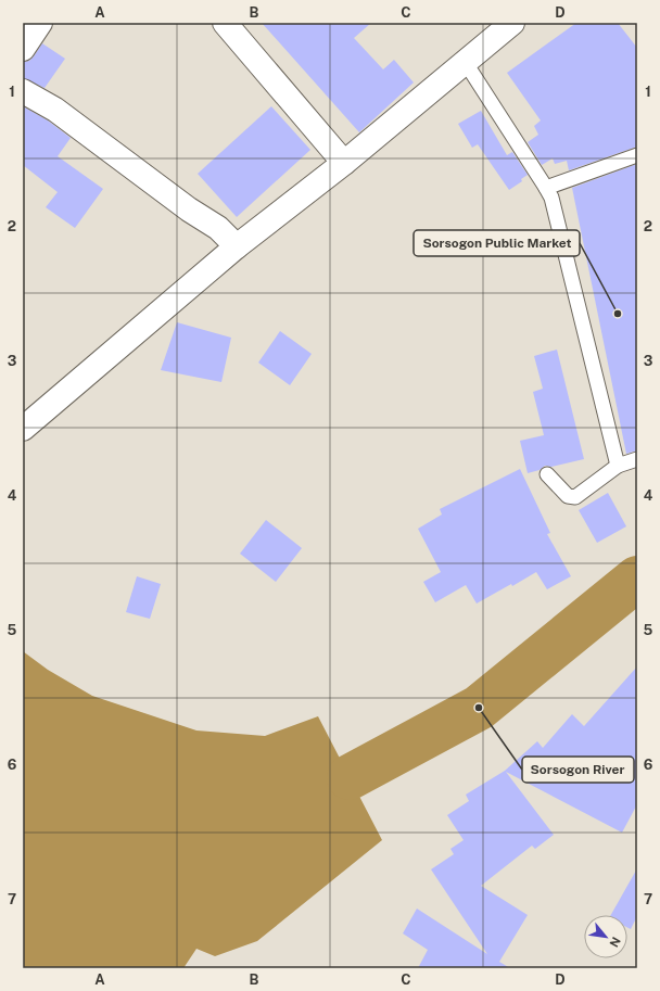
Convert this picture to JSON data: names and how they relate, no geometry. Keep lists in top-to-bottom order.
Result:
{
  "places": ["Sorsogon Public Market", "Sorsogon River"],
  "north": "bottom right",
  "grid": {
    "columns": [
      "A",
      "B",
      "C",
      "D"
    ],
    "rows": [
      "1",
      "2",
      "3",
      "4",
      "5",
      "6",
      "7"
    ]
  }
}
